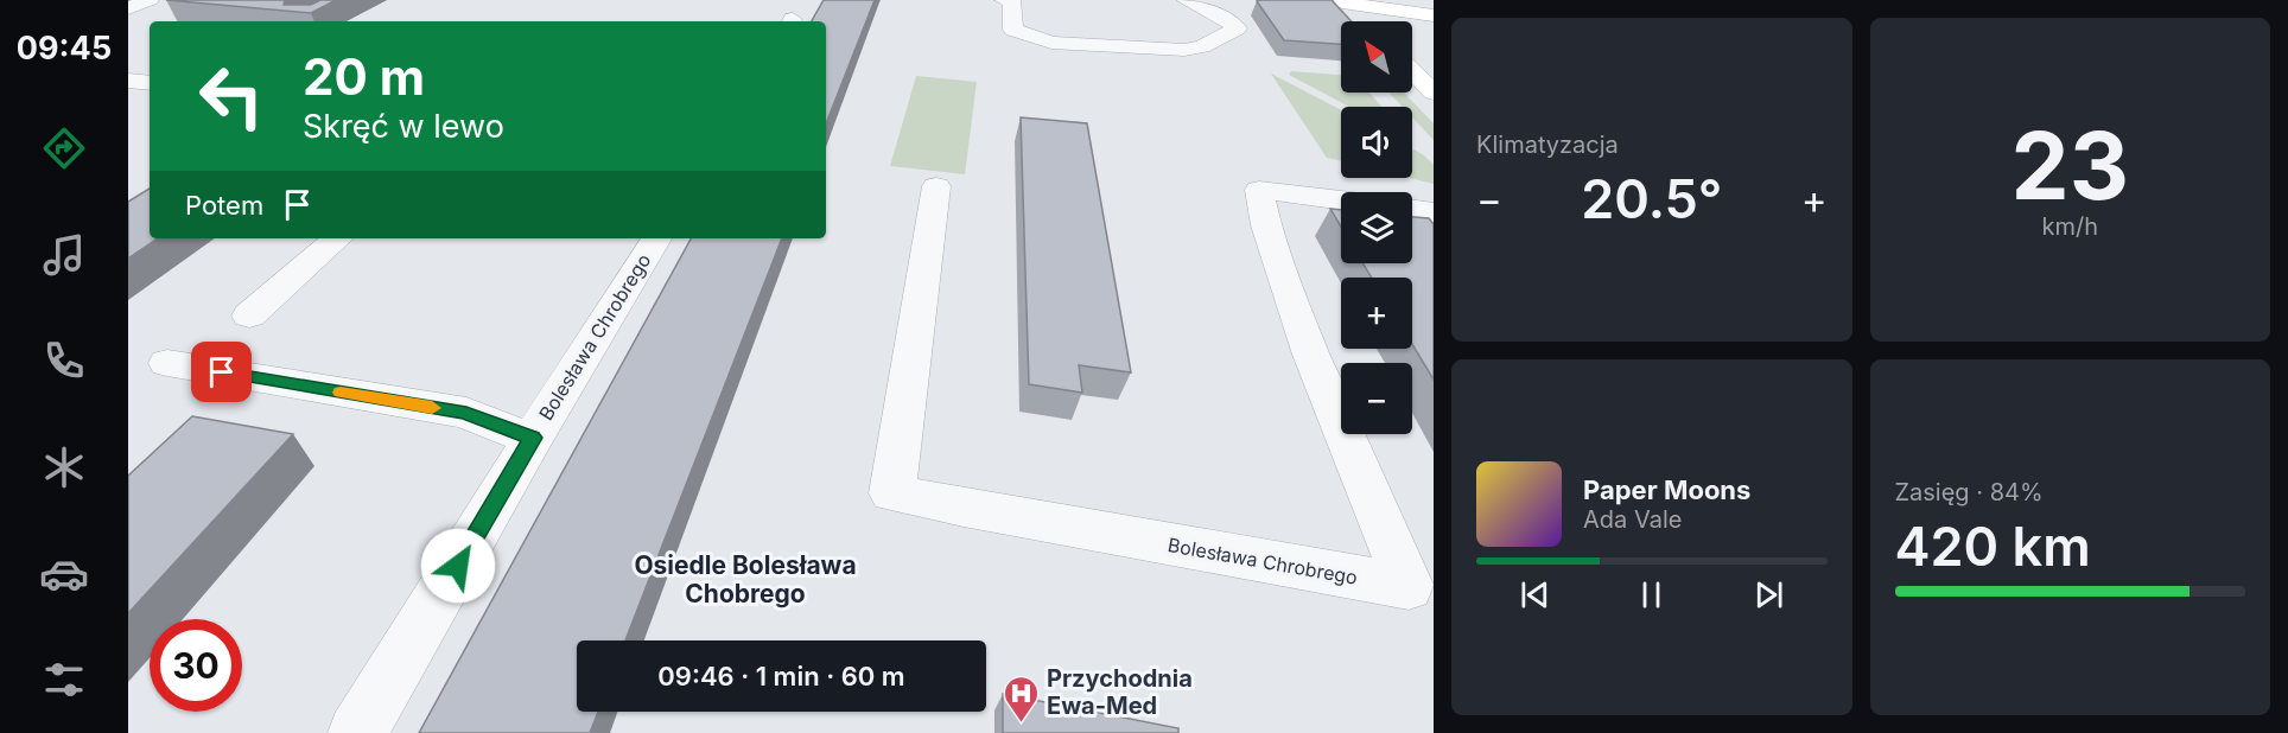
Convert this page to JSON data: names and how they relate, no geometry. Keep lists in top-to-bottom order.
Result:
{
  "streets": {
    "street": ["Bolesława Chrobrego"]
  },
  "districts": ["Osiedle Bolesława Chobrego"],
  "places": {
    "hospital": ["Przychodnia Ewa-Med"]
  },
  "north": "top left",
  "page": {
    "tabs": "09:45",
    "tile": [
      "Klimatyzacja",
      ["23", "km/h"],
      ["Zasięg · 84%", "420 km"]
    ],
    "map_buttons": ["+", "−"],
    "turn": ["20 m", "Skręć w lewo"],
    "heat": ["−", "20.5°", "+"],
    "then": "Potem",
    "song": ["Paper Moons", "Ada Vale"],
    "limit": "30",
    "trip": "09:46 · 1 min · 60 m"
  }
}
